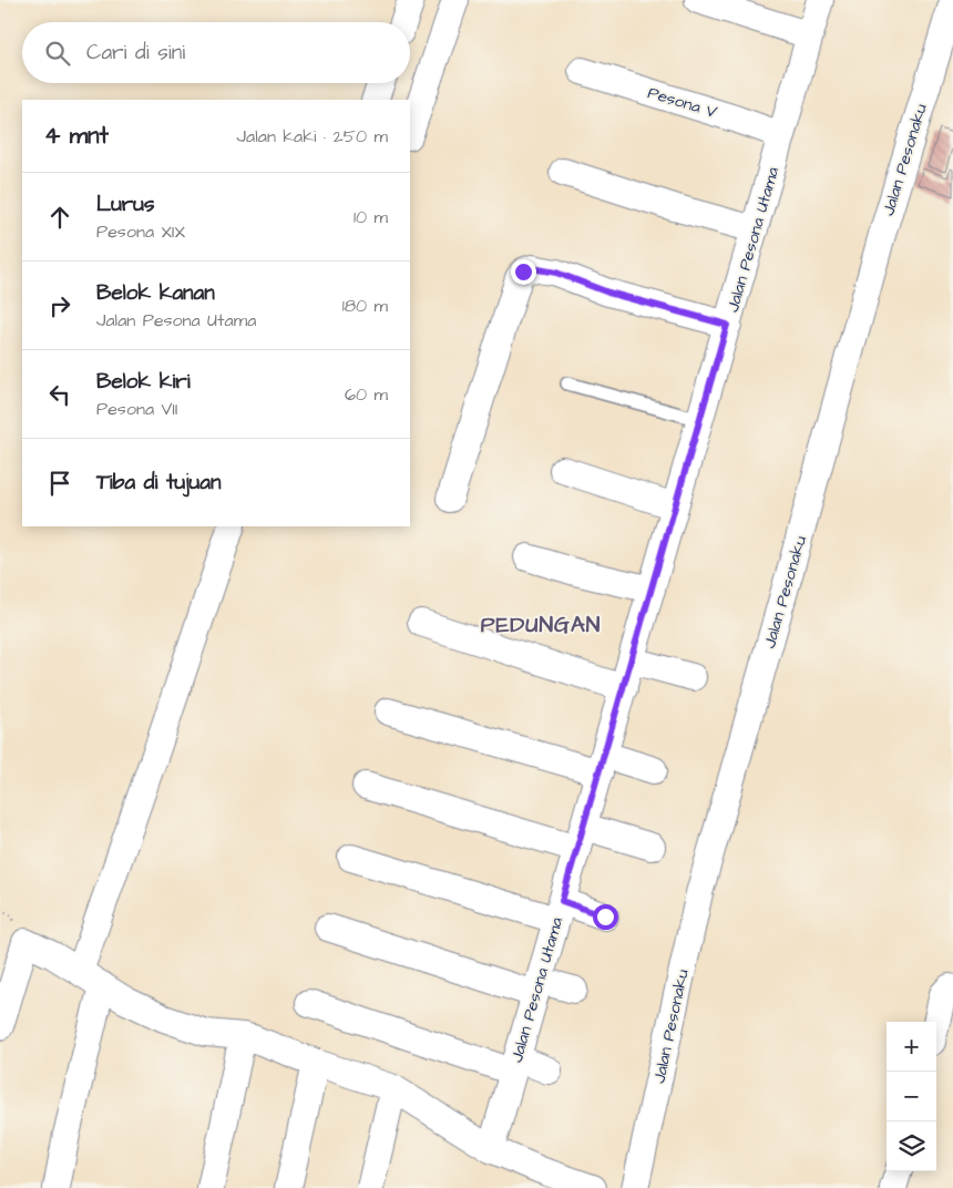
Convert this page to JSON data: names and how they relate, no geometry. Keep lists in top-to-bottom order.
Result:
{
  "streets": {
    "street": ["Pesona V", "Jalan Pesonaku", "Jalan Pesona Utama"]
  },
  "crossings": [
    ["Pesona V", "Jalan Pesona Utama"]
  ],
  "districts": ["PEDUNGAN"],
  "page": {
    "search": "Cari di sini",
    "heading": ["4 mnt", "Jalan kaki · 250 m"],
    "list": [
      ["Lurus", "Pesona XIX", "10 m"],
      ["Belok kanan", "Jalan Pesona Utama", "180 m"],
      ["Belok kiri", "Pesona VII", "60 m"],
      "Tiba di tujuan"
    ],
    "map_buttons": ["+", "−"]
  }
}
